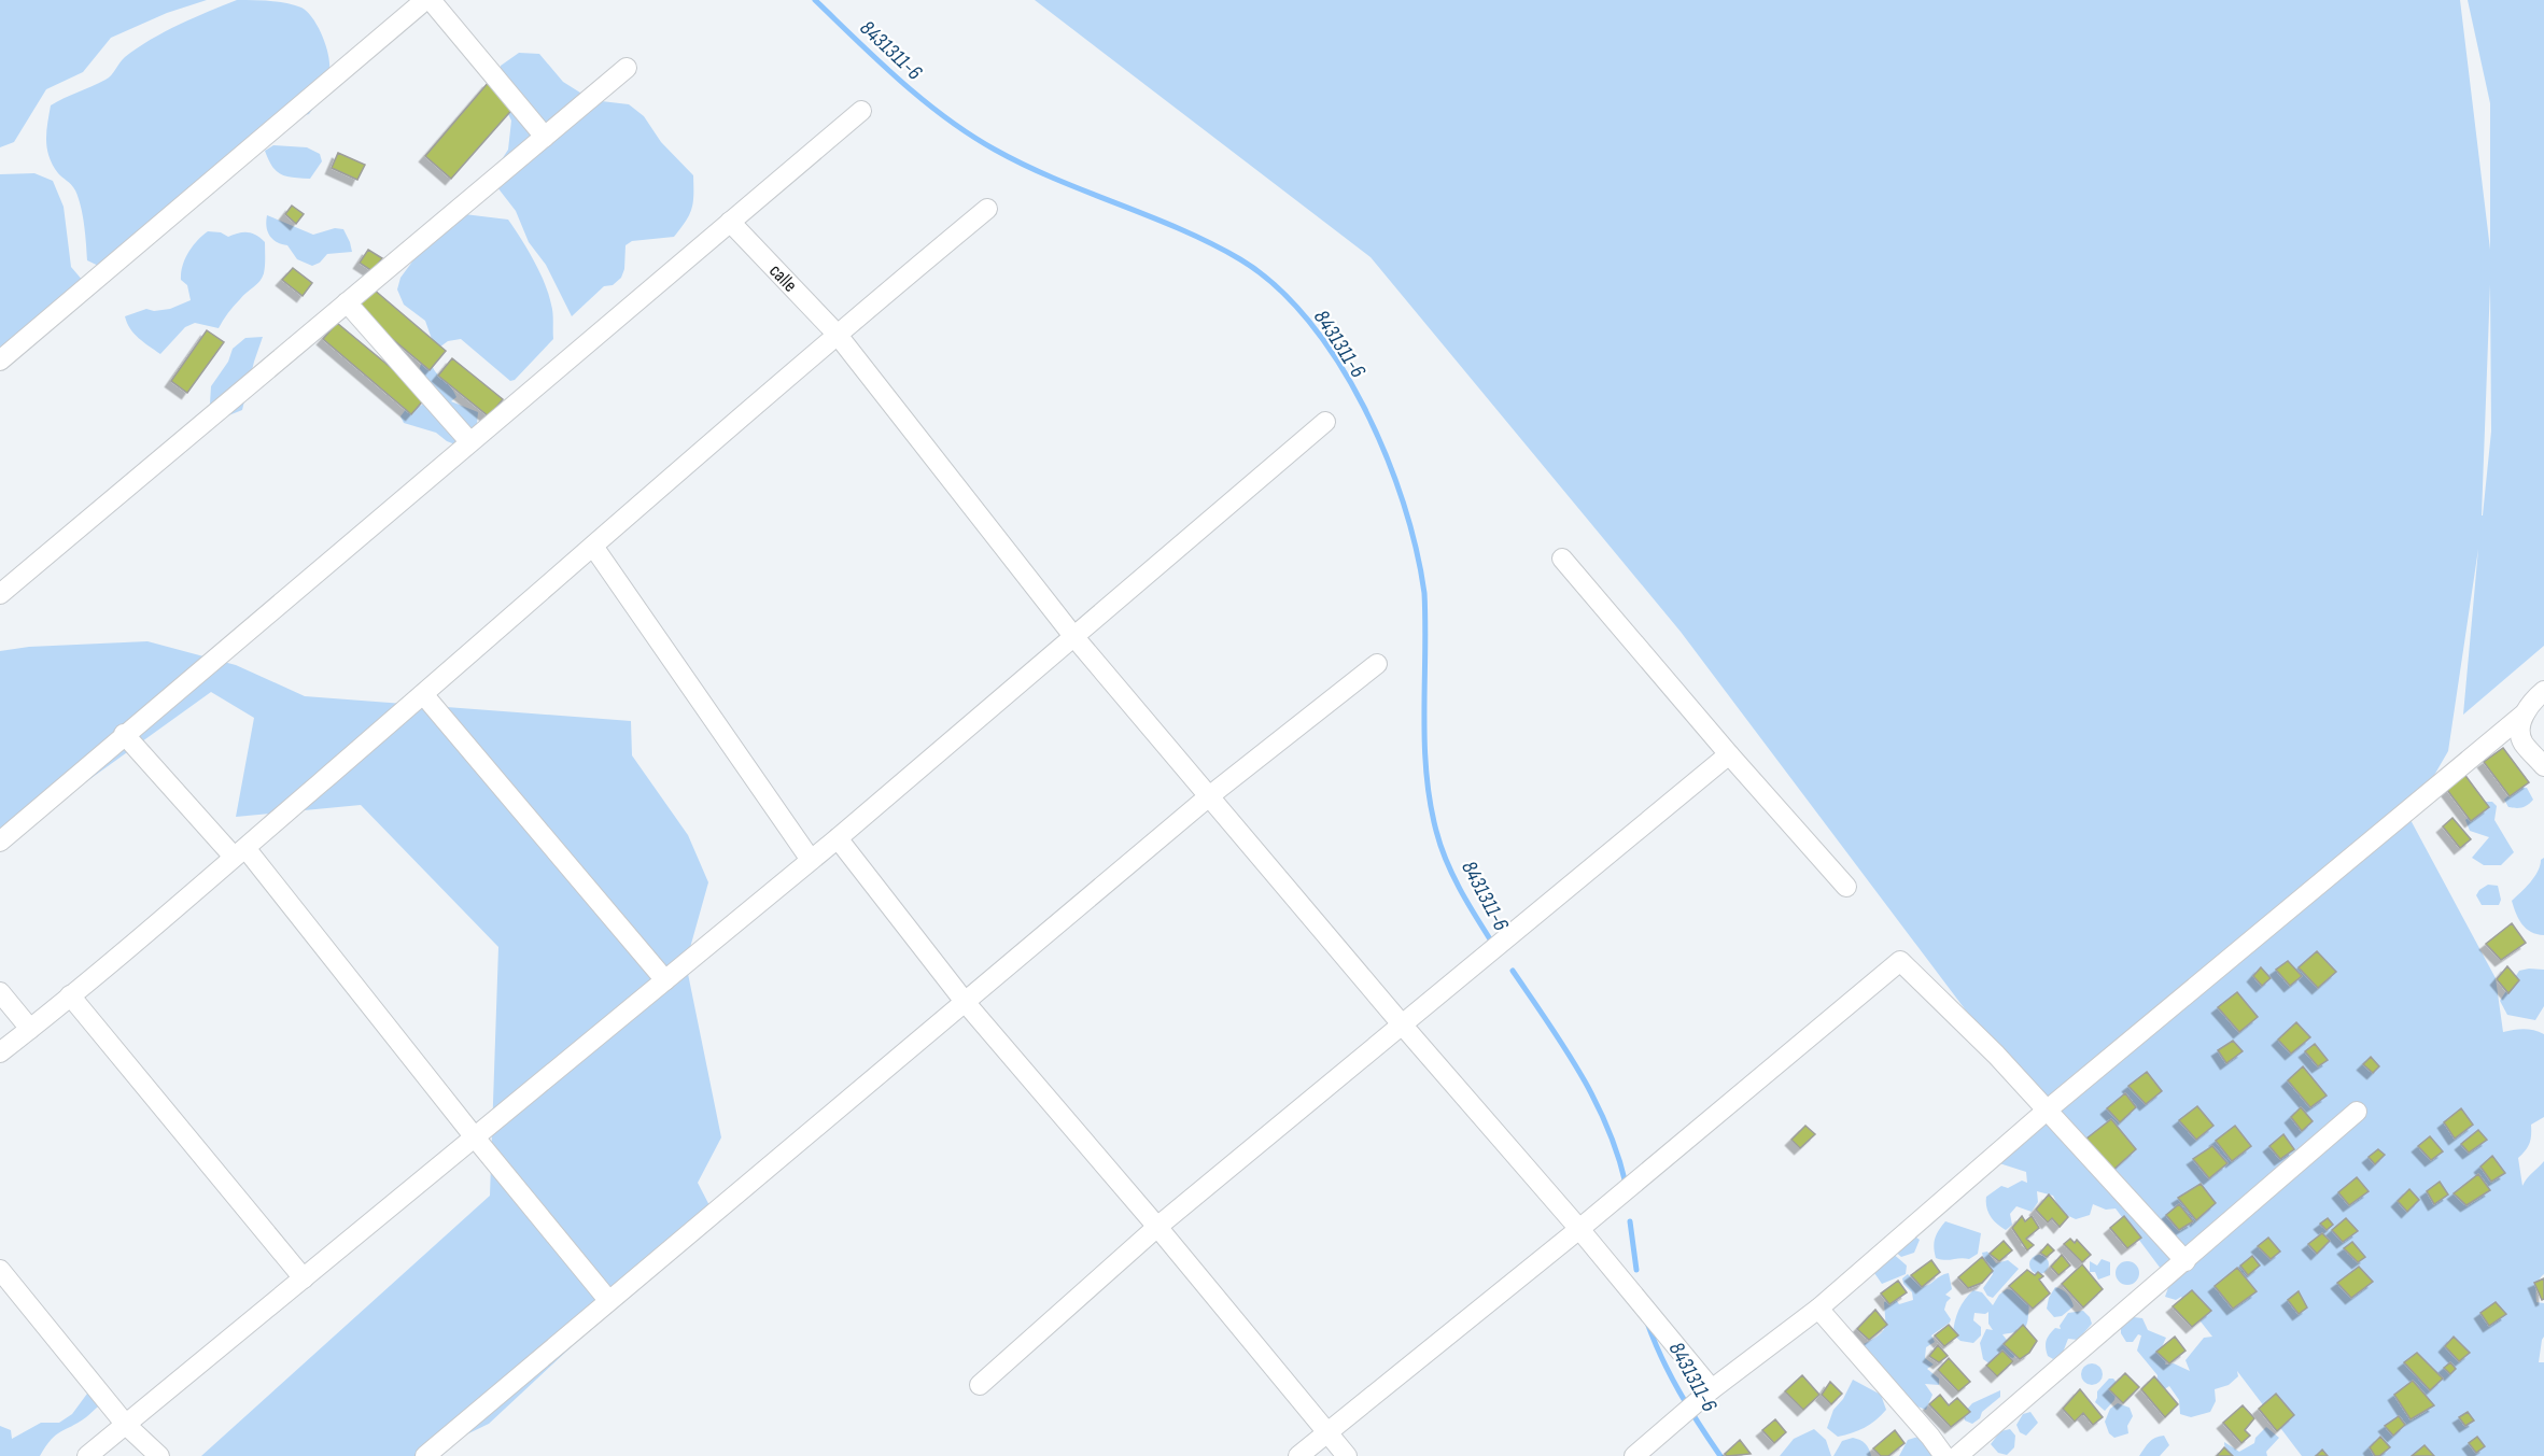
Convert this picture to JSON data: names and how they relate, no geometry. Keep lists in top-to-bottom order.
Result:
{
  "streets": {
    "street": ["calle"]
  },
  "water": ["8431311-6"]
}
